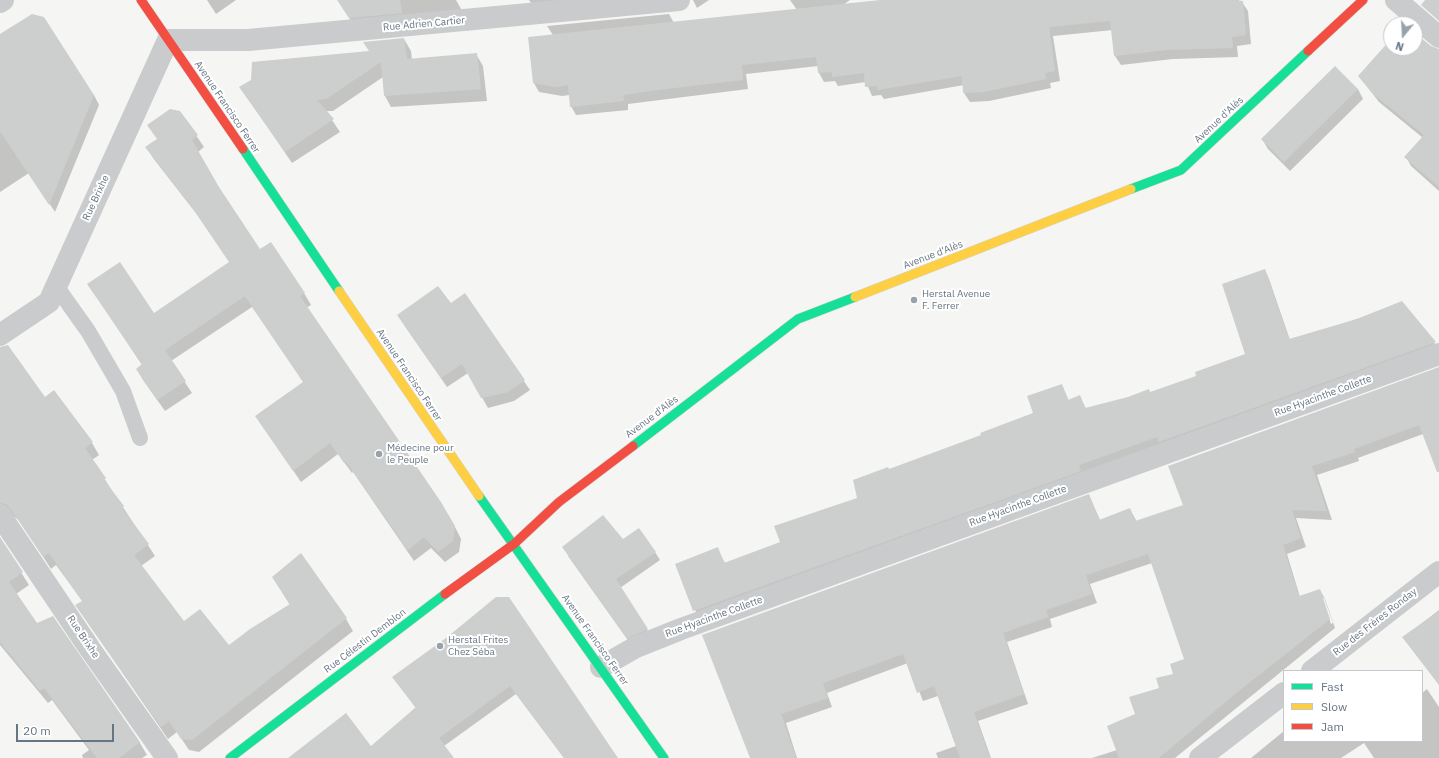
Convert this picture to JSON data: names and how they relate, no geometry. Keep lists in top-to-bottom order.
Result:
{
  "streets": {
    "street": [
      "Rue Adrien Cartier",
      "Avenue Francisco Ferrer",
      "Avenue d'Alès",
      "Rue Brixhe",
      "Rue Hyacinthe Collette",
      "Rue des Frères Ronday",
      "Rue Célestin Demblon"
    ]
  },
  "crossings": [
    ["Rue Adrien Cartier", "Avenue Francisco Ferrer"],
    ["Rue Adrien Cartier", "Rue Brixhe"],
    ["Avenue Francisco Ferrer", "Avenue d'Alès"],
    ["Avenue Francisco Ferrer", "Rue Brixhe"],
    ["Avenue Francisco Ferrer", "Rue Hyacinthe Collette"],
    ["Avenue Francisco Ferrer", "Rue Célestin Demblon"],
    ["Avenue d'Alès", "Rue Célestin Demblon"]
  ],
  "places": ["Herstal Avenue F. Ferrer", "Médecine pour le Peuple", "Herstal Frites Chez Séba"],
  "legend": ["Fast", "Slow", "Jam"],
  "scale_bar": "20 m",
  "north": "bottom"
}
